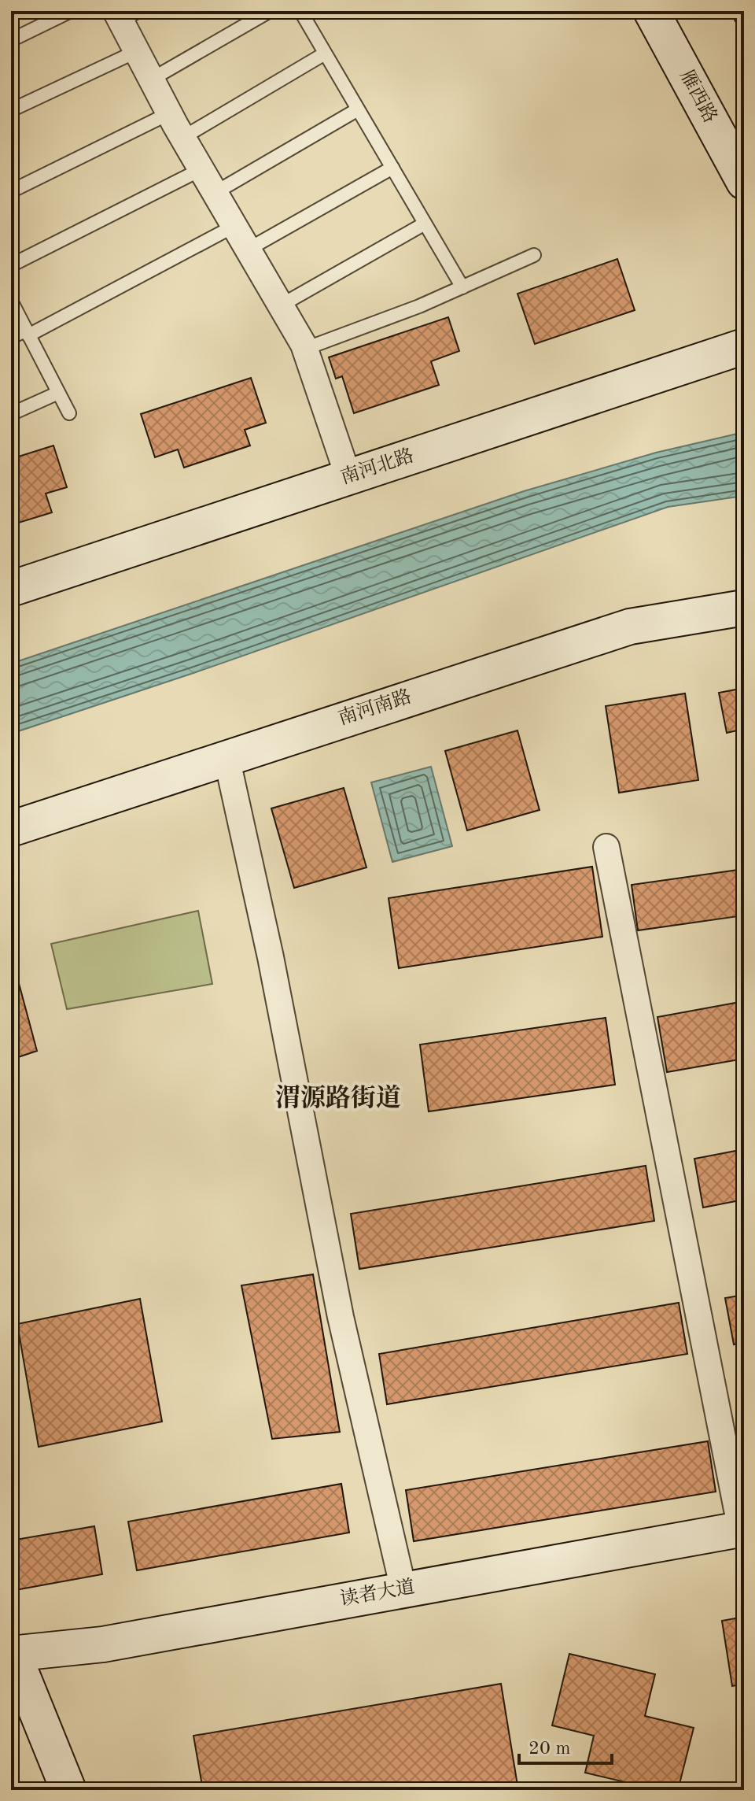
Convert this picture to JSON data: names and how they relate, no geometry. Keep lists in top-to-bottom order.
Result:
{
  "streets": {
    "street": [
      "雁西路",
      "南河北路",
      "南河南路",
      "读者大道"
    ]
  },
  "districts": ["渭源路街道"],
  "scale_bar": "20 m"
}
